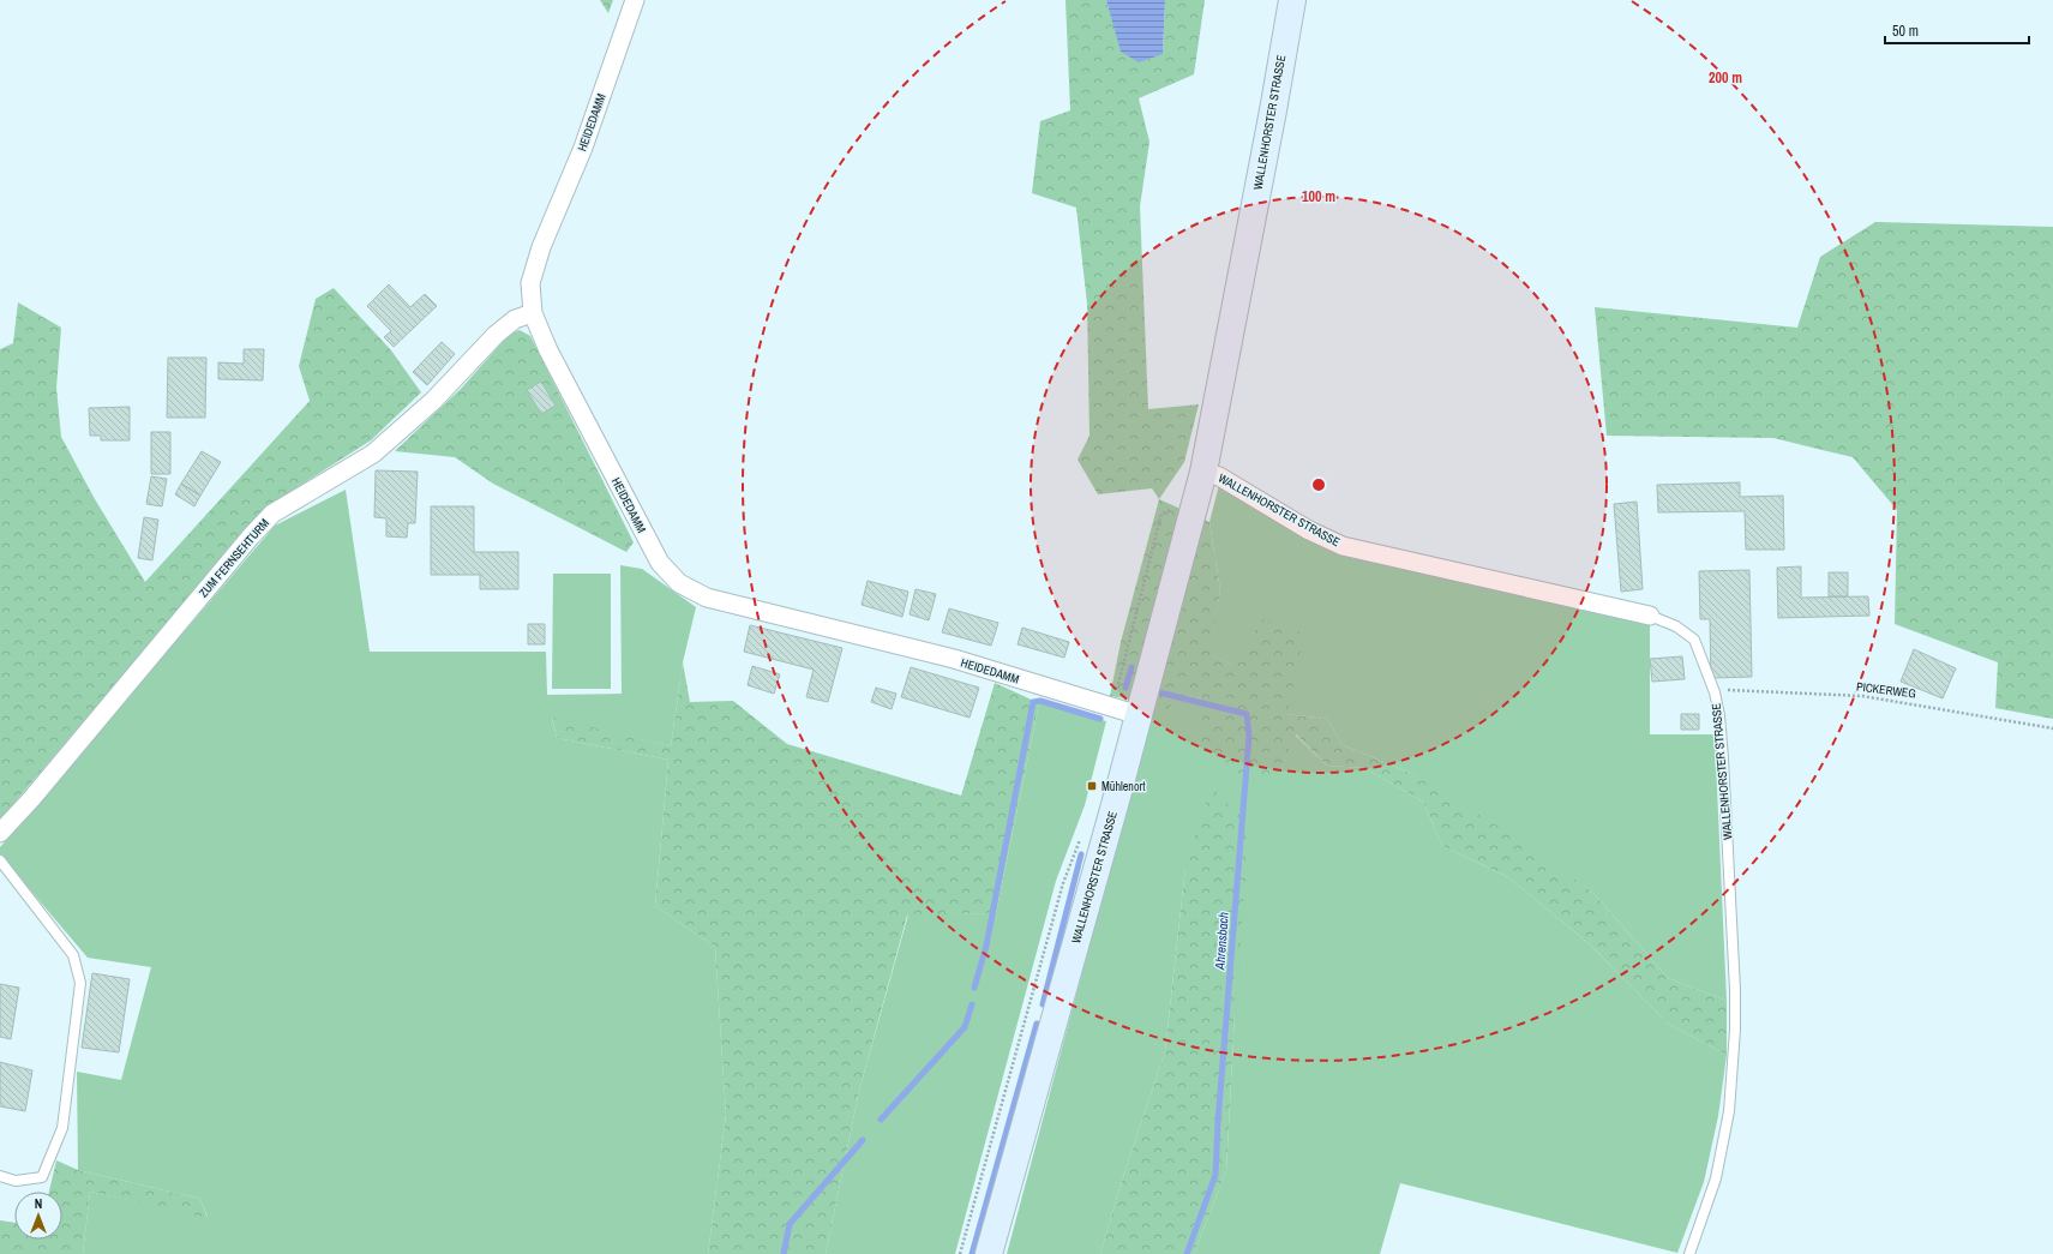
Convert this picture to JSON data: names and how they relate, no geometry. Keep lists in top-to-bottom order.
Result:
{
  "streets": {
    "main road": ["WALLENHORSTER STRASSE"],
    "street": ["HEIDEDAMM", "ZUM FERNSEHTURM"],
    "path": ["PICKERWEG"]
  },
  "crossings": [
    ["HEIDEDAMM", "WALLENHORSTER STRASSE"],
    ["HEIDEDAMM", "ZUM FERNSEHTURM"],
    ["WALLENHORSTER STRASSE", "PICKERWEG"]
  ],
  "water": ["Ahrensbach"],
  "places": {
    "transit": ["Mühlenort"]
  },
  "scale_bar": "50 m",
  "north": "top",
  "rings": ["200 m", "100 m"]
}
